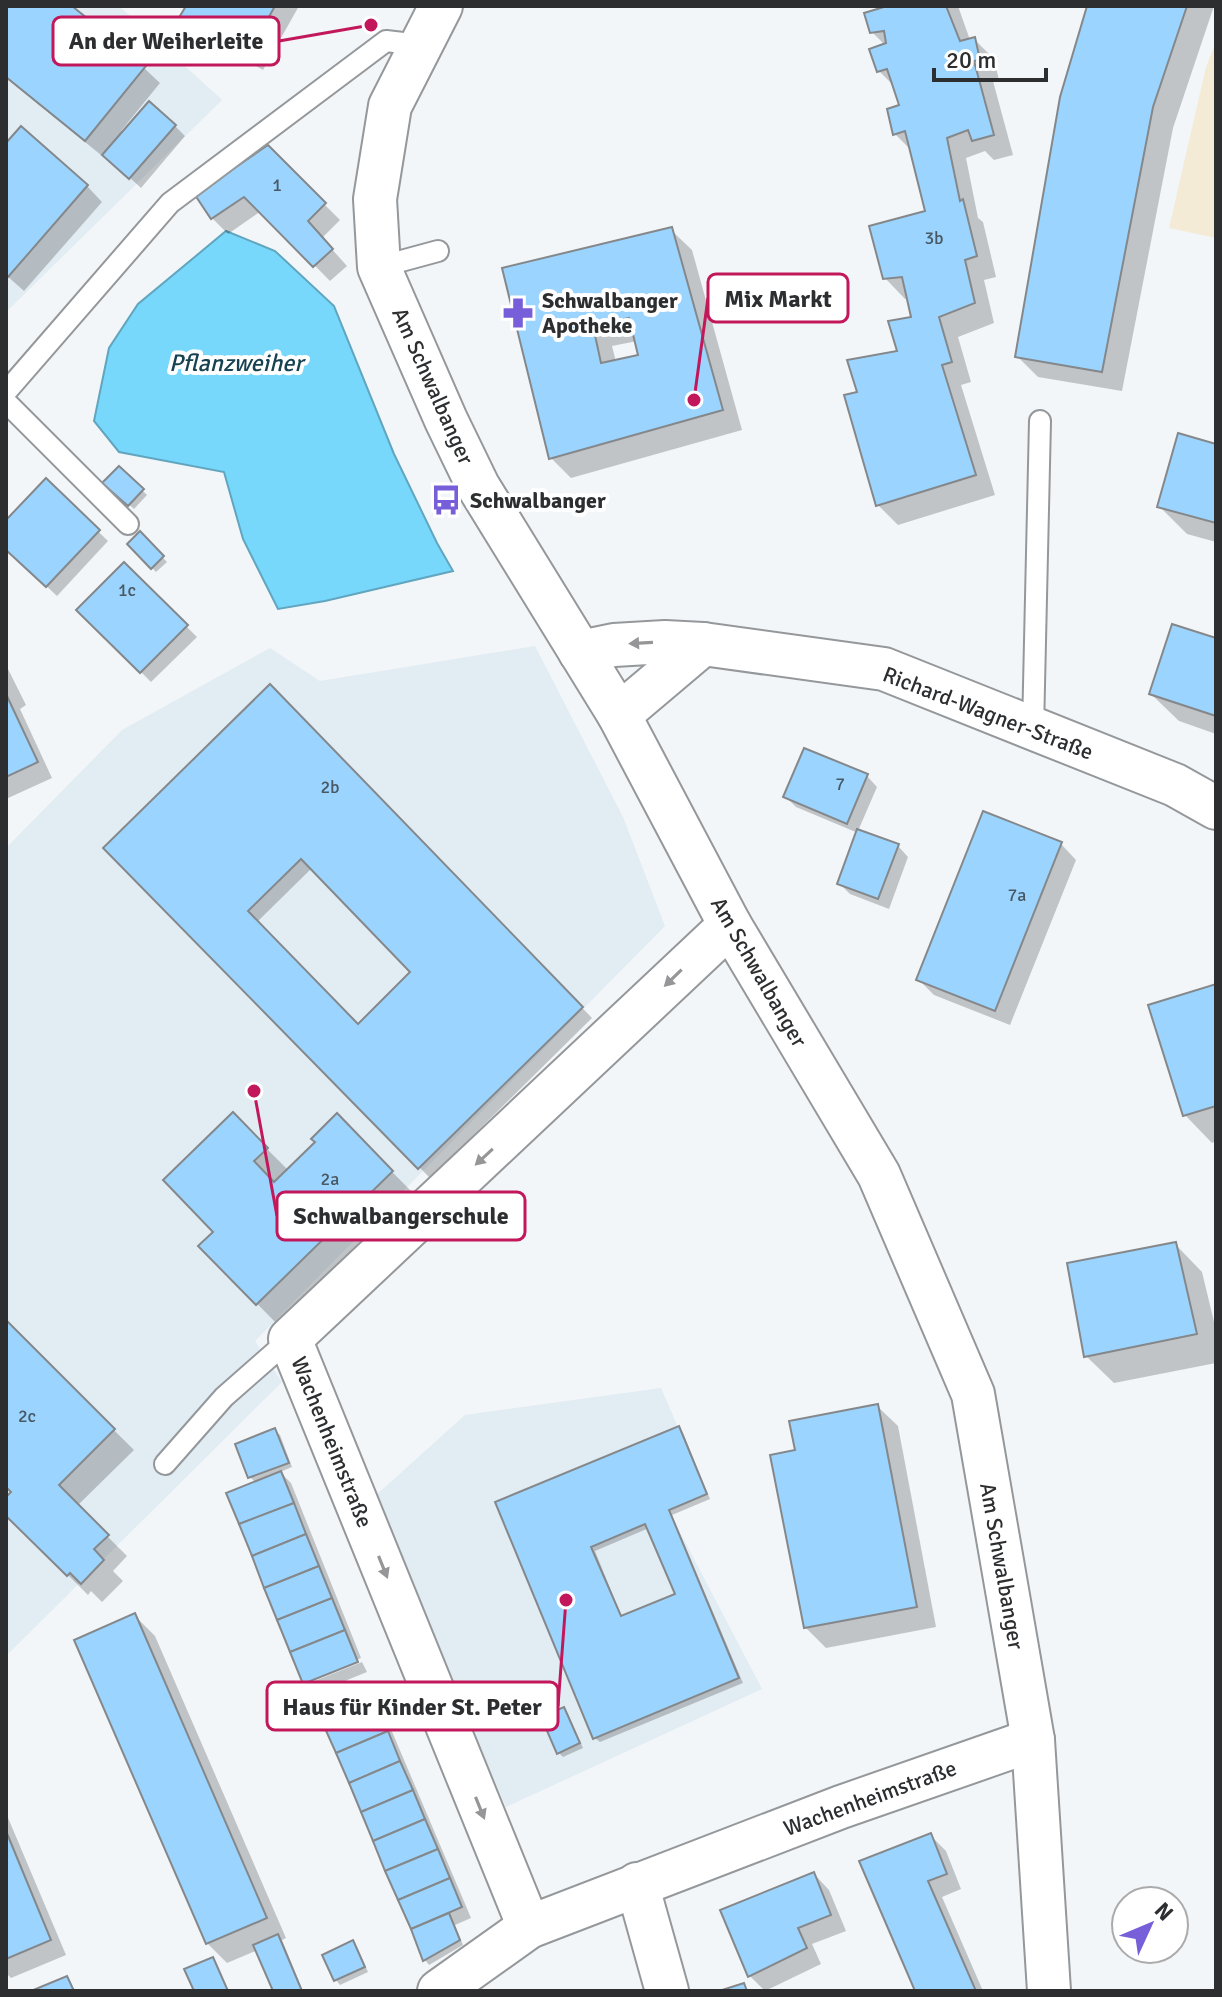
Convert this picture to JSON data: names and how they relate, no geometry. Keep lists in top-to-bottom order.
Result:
{
  "streets": {
    "street": ["Am Schwalbanger", "Richard-Wagner-Straße", "Wachenheimstraße"]
  },
  "crossings": [
    ["Am Schwalbanger", "Richard-Wagner-Straße"],
    ["Am Schwalbanger", "Wachenheimstraße"]
  ],
  "one_way": ["Wachenheimstraße"],
  "water": ["Pflanzweiher"],
  "places": {
    "other": [
      "An der Weiherleite",
      "Mix Markt",
      "Schwalbangerschule",
      "Haus für Kinder St. Peter"
    ],
    "pharmacy": ["Schwalbanger Apotheke"],
    "bus stop": ["Schwalbanger"]
  },
  "house_numbers": [
    "1",
    "3b",
    "1c",
    "7",
    "2b",
    "7a",
    "2a",
    "2c"
  ],
  "scale_bar": "20 m",
  "north": "top right"
}
